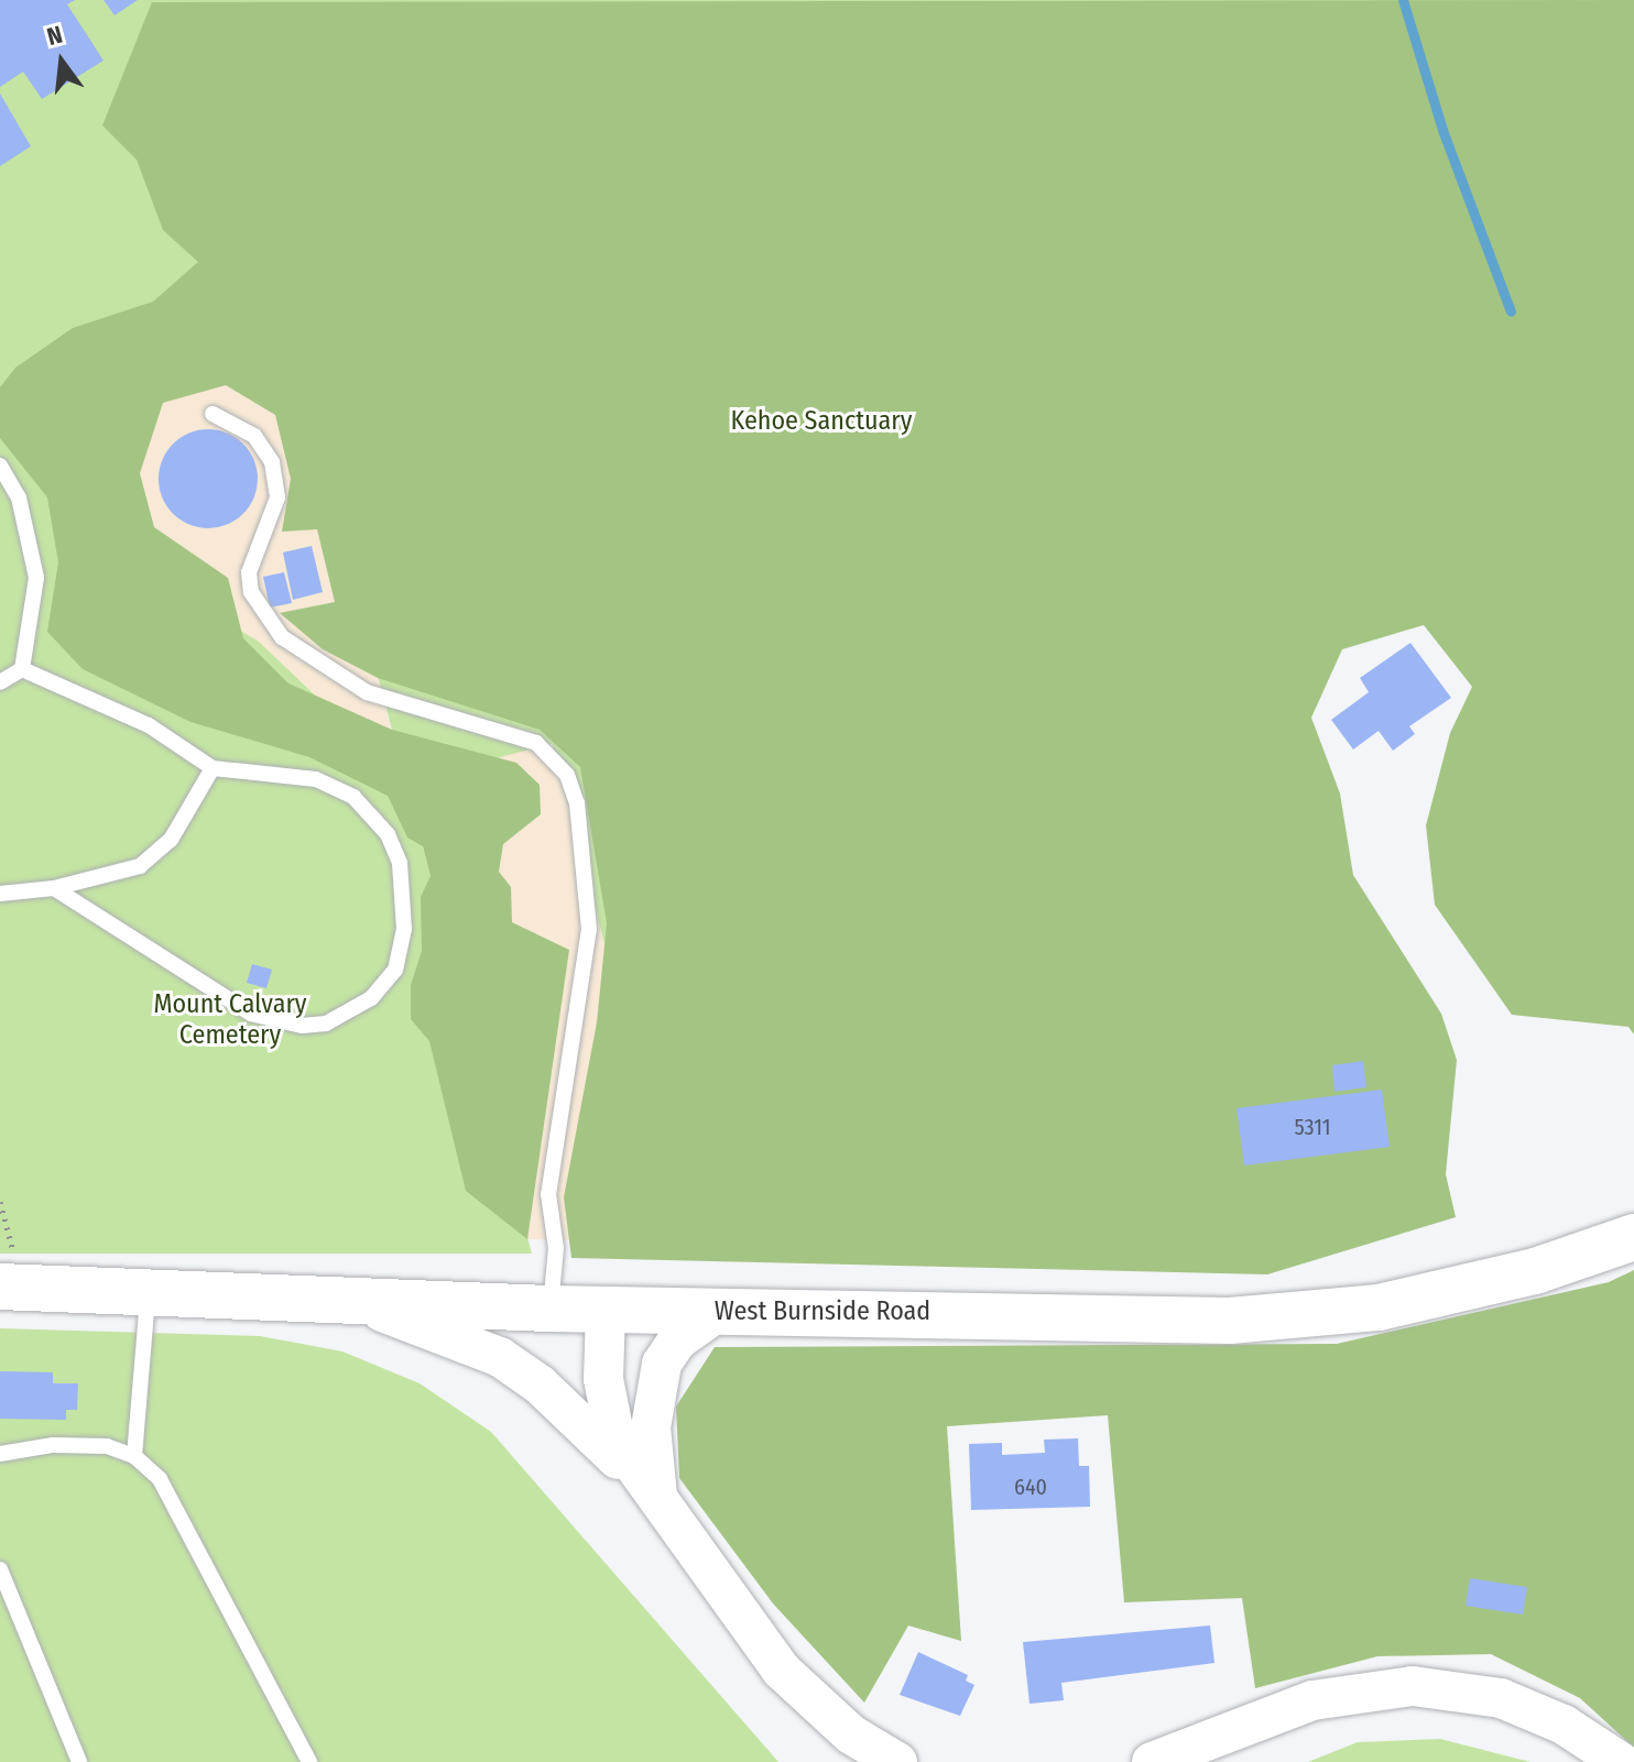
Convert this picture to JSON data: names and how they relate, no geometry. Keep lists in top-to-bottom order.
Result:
{
  "streets": {
    "main road": ["West Burnside Road"]
  },
  "parks": ["Kehoe Sanctuary", "Mount Calvary Cemetery"],
  "house_numbers": ["5311", "640"],
  "north": "top"
}
